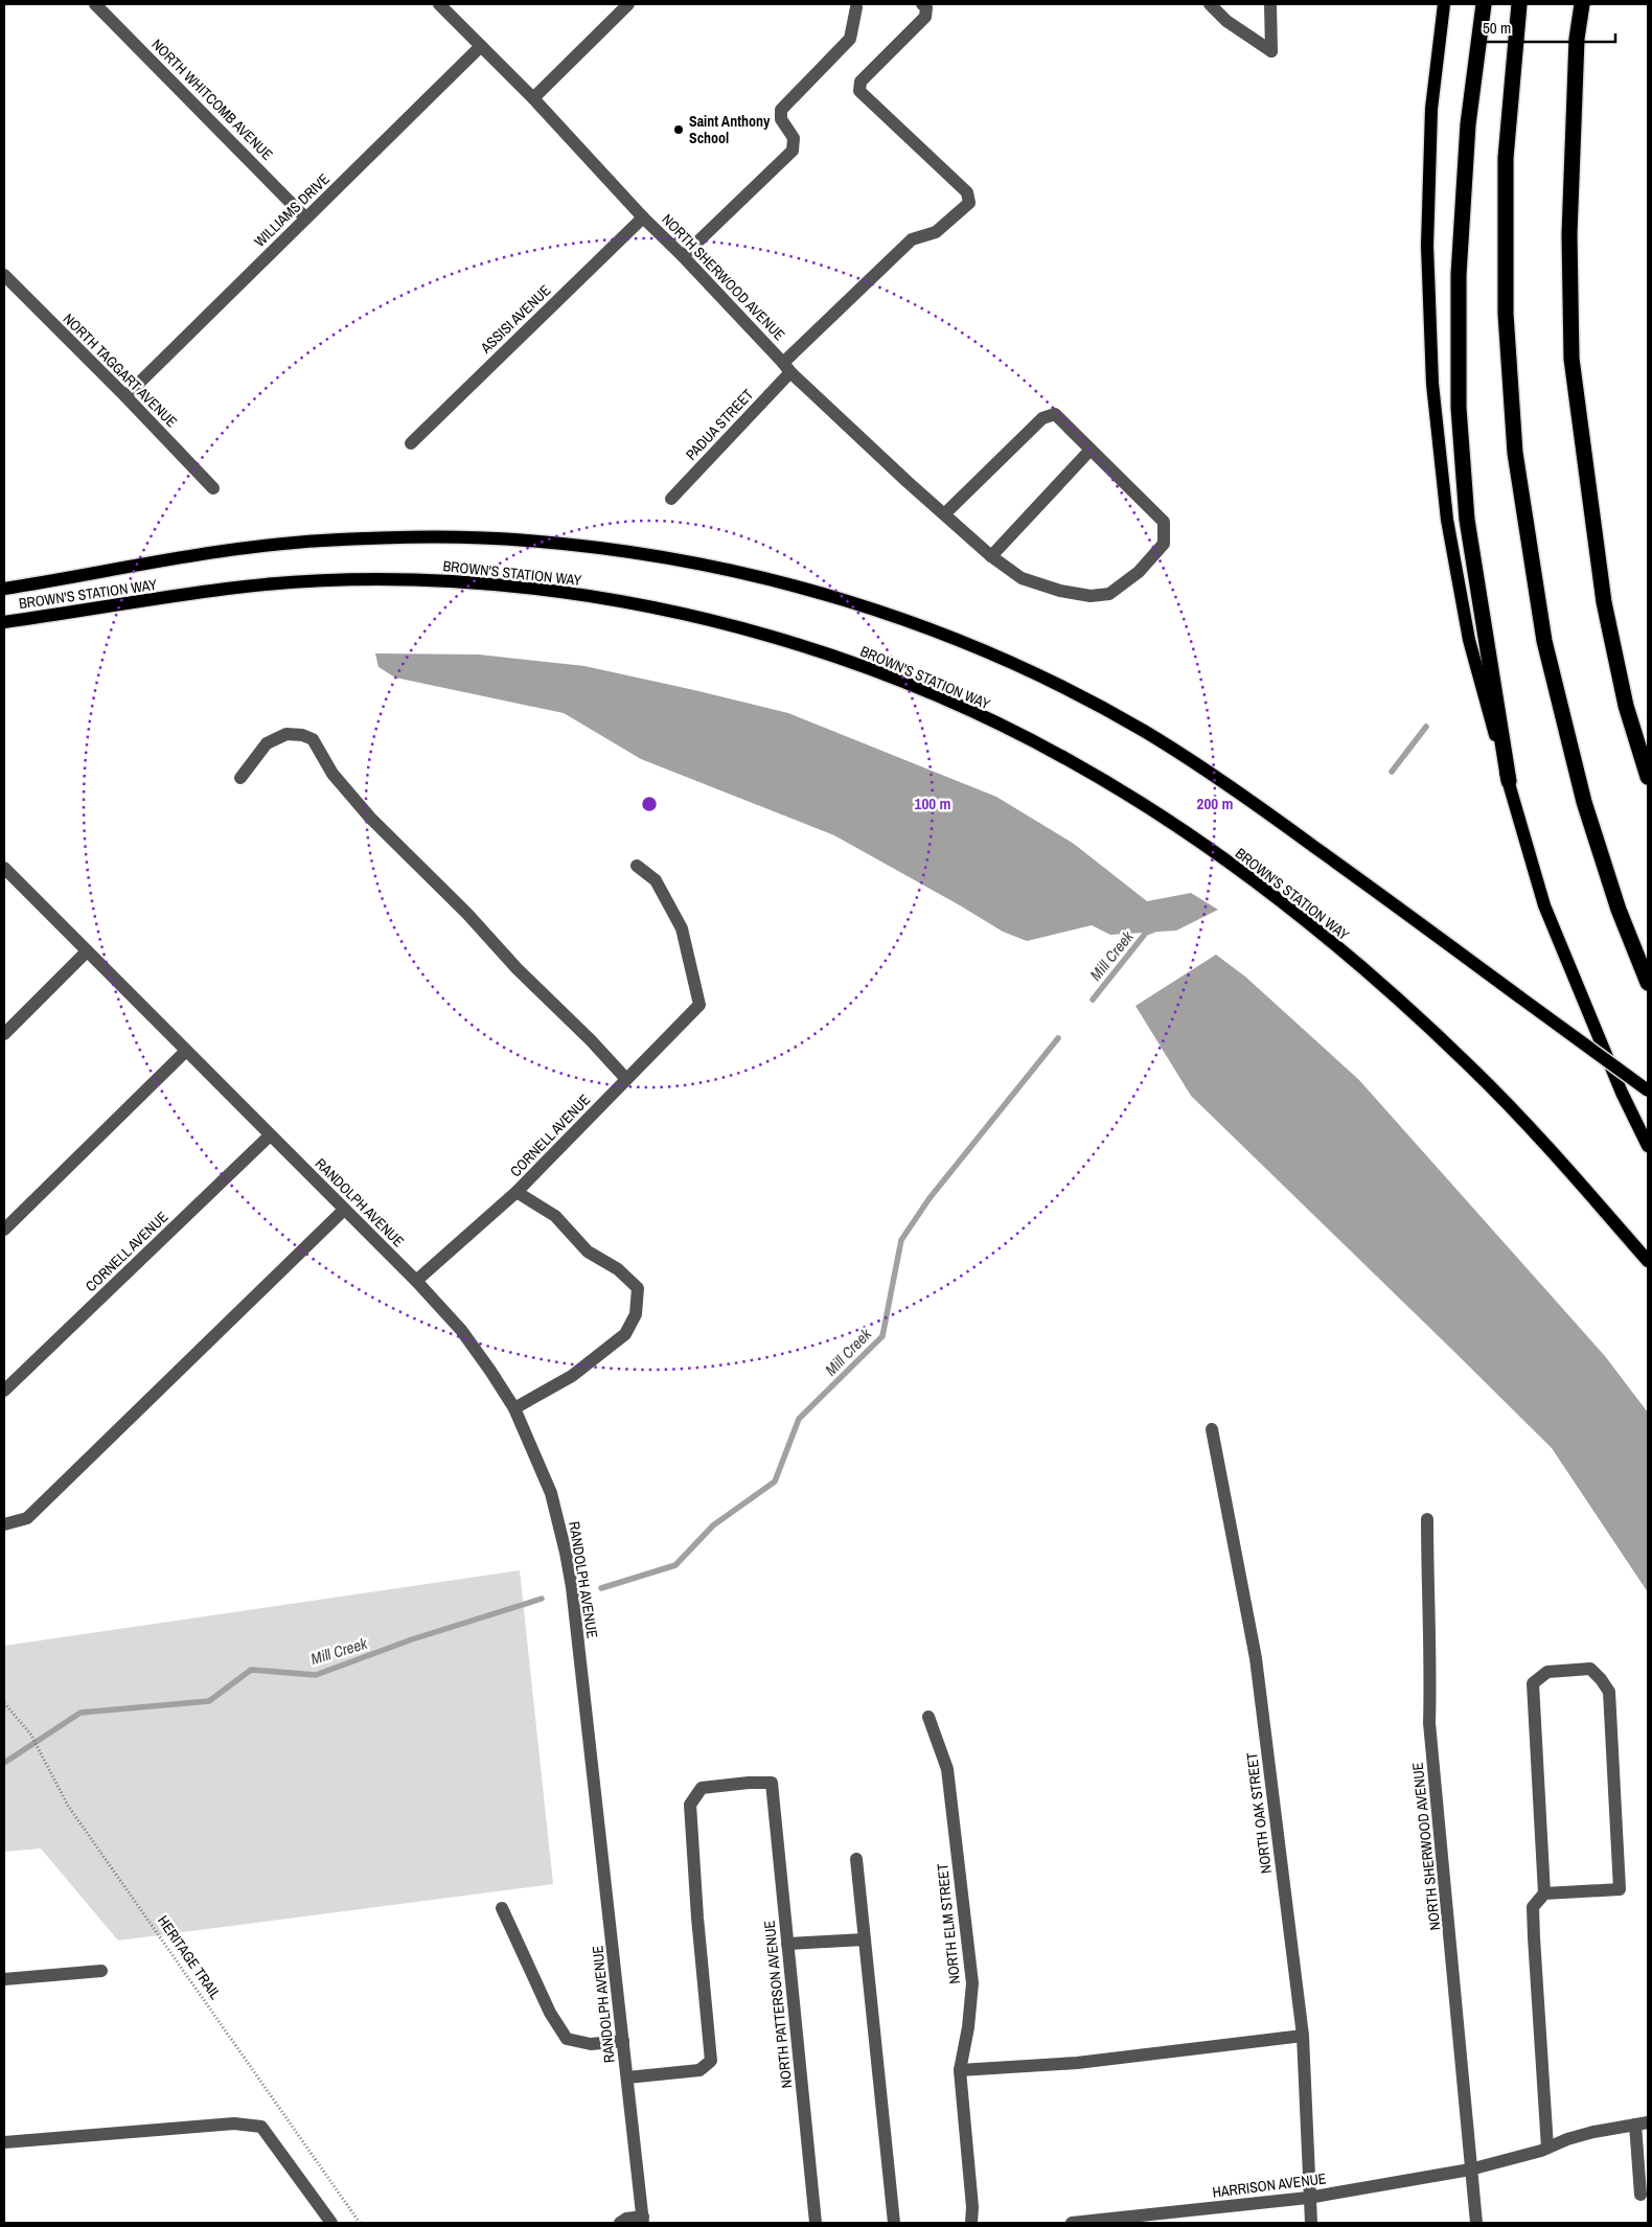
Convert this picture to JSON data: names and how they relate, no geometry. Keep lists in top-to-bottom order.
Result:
{
  "streets": {
    "main road": ["BROWN'S STATION WAY"],
    "street": [
      "NORTH WHITCOMB AVENUE",
      "WILLIAMS DRIVE",
      "NORTH SHERWOOD AVENUE",
      "ASSISI AVENUE",
      "NORTH TAGGART AVENUE",
      "PADUA STREET",
      "CORNELL AVENUE",
      "RANDOLPH AVENUE",
      "NORTH OAK STREET",
      "NORTH ELM STREET",
      "NORTH PATTERSON AVENUE",
      "HARRISON AVENUE"
    ],
    "path": ["HERITAGE TRAIL"]
  },
  "crossings": [
    ["NORTH WHITCOMB AVENUE", "WILLIAMS DRIVE"],
    ["WILLIAMS DRIVE", "NORTH SHERWOOD AVENUE"],
    ["WILLIAMS DRIVE", "NORTH TAGGART AVENUE"],
    ["NORTH SHERWOOD AVENUE", "ASSISI AVENUE"],
    ["NORTH SHERWOOD AVENUE", "PADUA STREET"],
    ["NORTH SHERWOOD AVENUE", "HARRISON AVENUE"],
    ["CORNELL AVENUE", "RANDOLPH AVENUE"],
    ["RANDOLPH AVENUE", "NORTH PATTERSON AVENUE"],
    ["NORTH OAK STREET", "HARRISON AVENUE"]
  ],
  "water": ["Mill Creek"],
  "places": ["Saint Anthony School"],
  "scale_bar": "50 m",
  "rings": ["100 m", "200 m"]
}
